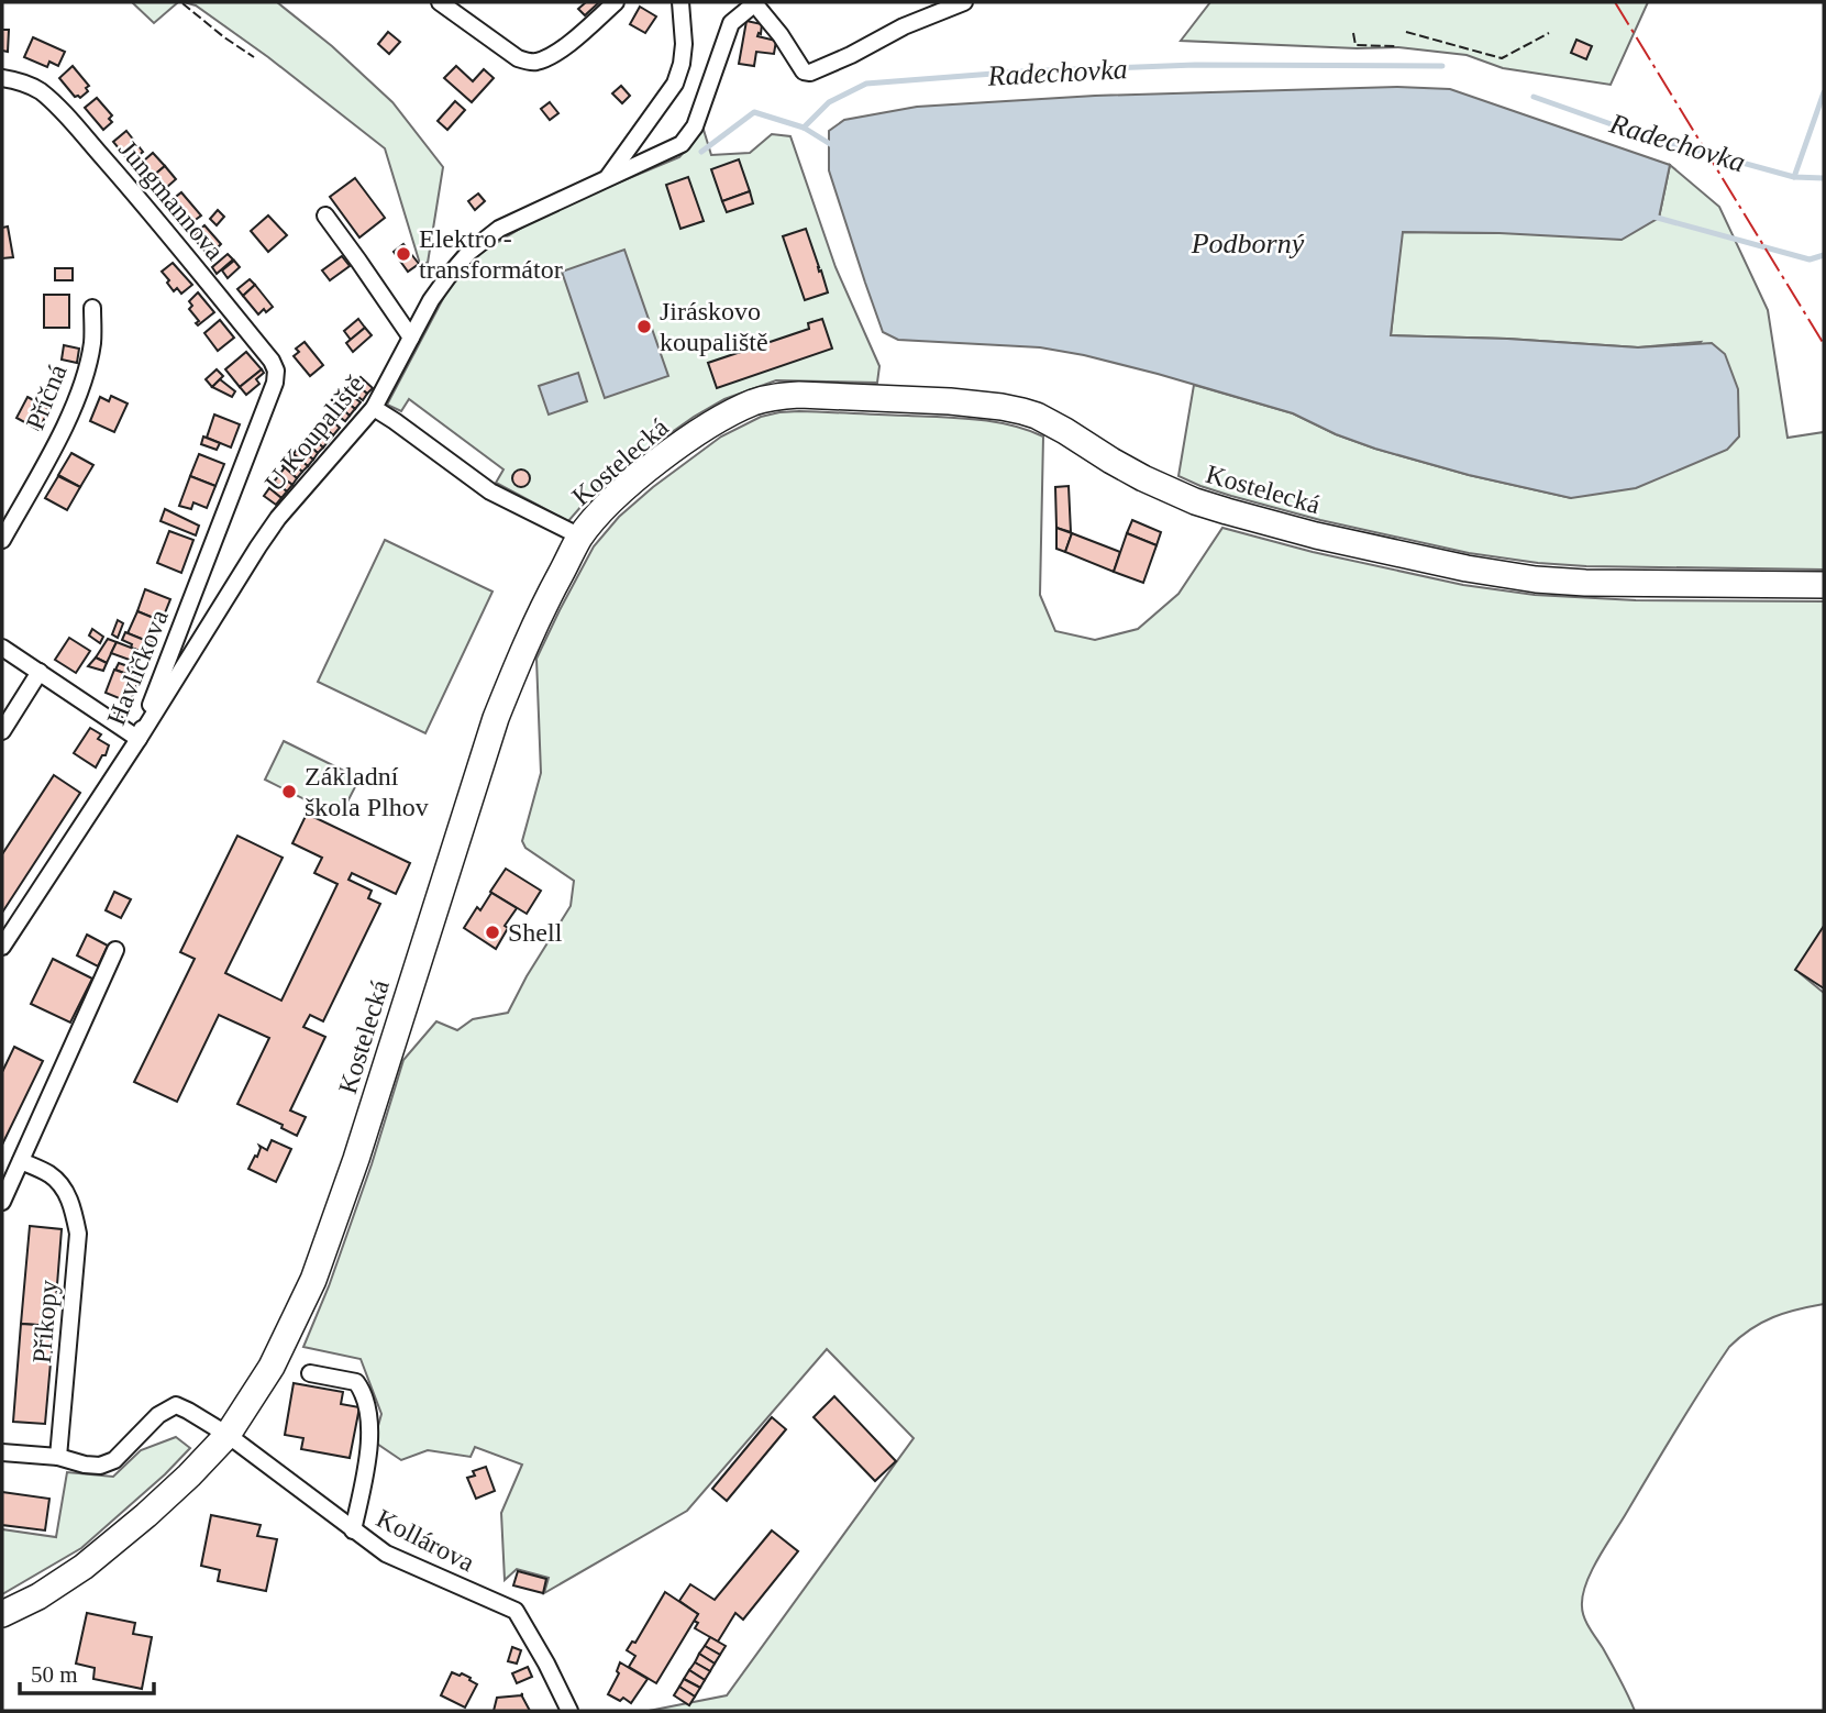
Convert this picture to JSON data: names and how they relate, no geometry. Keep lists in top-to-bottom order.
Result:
{
  "streets": {
    "main road": ["Kostelecká"],
    "street": [
      "Jungmannova",
      "Příčná",
      "U Koupaliště",
      "Havlíčkova",
      "Příkopy",
      "Kollárova"
    ]
  },
  "crossings": [
    ["Jungmannova", "Havlíčkova"],
    ["U Koupaliště", "Havlíčkova"],
    ["Kostelecká", "Kollárova"],
    ["Příkopy", "Kollárova"]
  ],
  "water": ["Radechovka", "Podborný"],
  "places": [
    "Elektro - transformátor",
    "Jiráskovo koupaliště",
    "Základní škola Plhov",
    "Shell"
  ],
  "scale_bar": "50 m"
}
